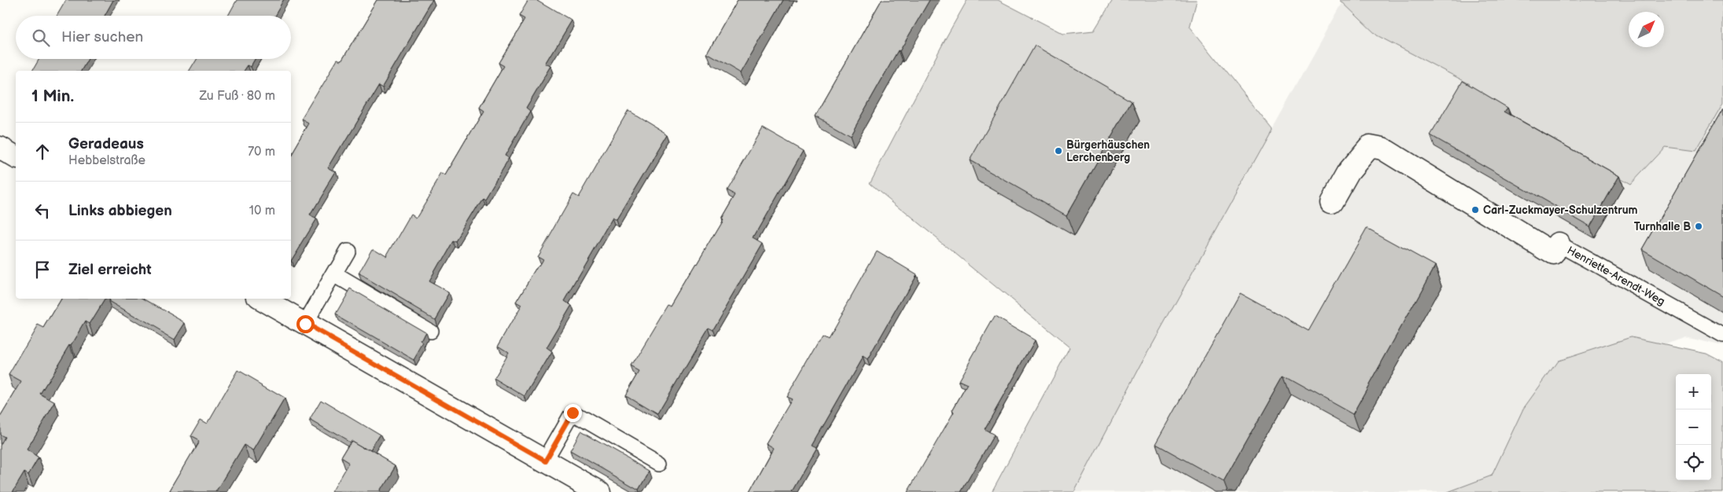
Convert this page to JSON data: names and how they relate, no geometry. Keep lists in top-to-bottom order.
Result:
{
  "streets": {
    "street": ["Henriette-Arendt-Weg"]
  },
  "places": ["Bürgerhäuschen Lerchenberg", "Carl-Zuckmayer-Schulzentrum", "Turnhalle B"],
  "north": "top right",
  "page": {
    "search": "Hier suchen",
    "heading": ["1 Min.", "Zu Fuß · 80 m"],
    "list": [
      ["Geradeaus", "Hebbelstraße", "70 m"],
      ["Links abbiegen", "10 m"],
      "Ziel erreicht"
    ],
    "map_buttons": ["+", "−"]
  }
}
